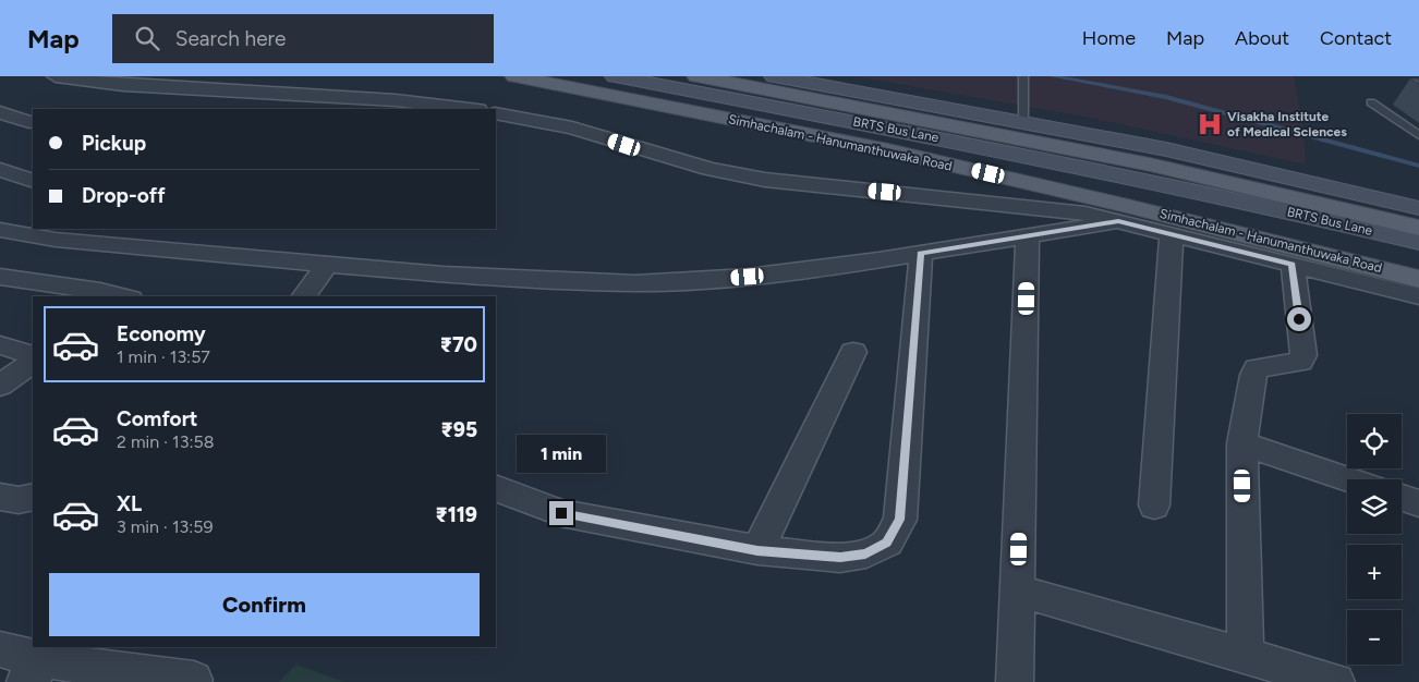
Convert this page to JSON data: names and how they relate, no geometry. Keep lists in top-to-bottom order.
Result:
{
  "streets": {
    "main road": ["Simhachalam - Hanumanthuwaka Road"],
    "street": ["BRTS Bus Lane"]
  },
  "places": {
    "hospital": ["Visakha Institute of Medical Sciences"]
  },
  "page": {
    "header": "Map",
    "search": "Search here",
    "nav": [
      "Home",
      "Map",
      "About",
      "Contact"
    ],
    "banner": ["Pickup", "Drop-off"],
    "list": [
      {
        "name": "Economy",
        "note": "1 min · 13:57",
        "value": "₹70"
      },
      {
        "name": "Comfort",
        "note": "2 min · 13:58",
        "value": "₹95"
      },
      {
        "name": "XL",
        "note": "3 min · 13:59",
        "value": "₹119"
      }
    ],
    "map_buttons": ["+", "−"],
    "bubble": "1 min",
    "buttons": "Confirm"
  }
}
